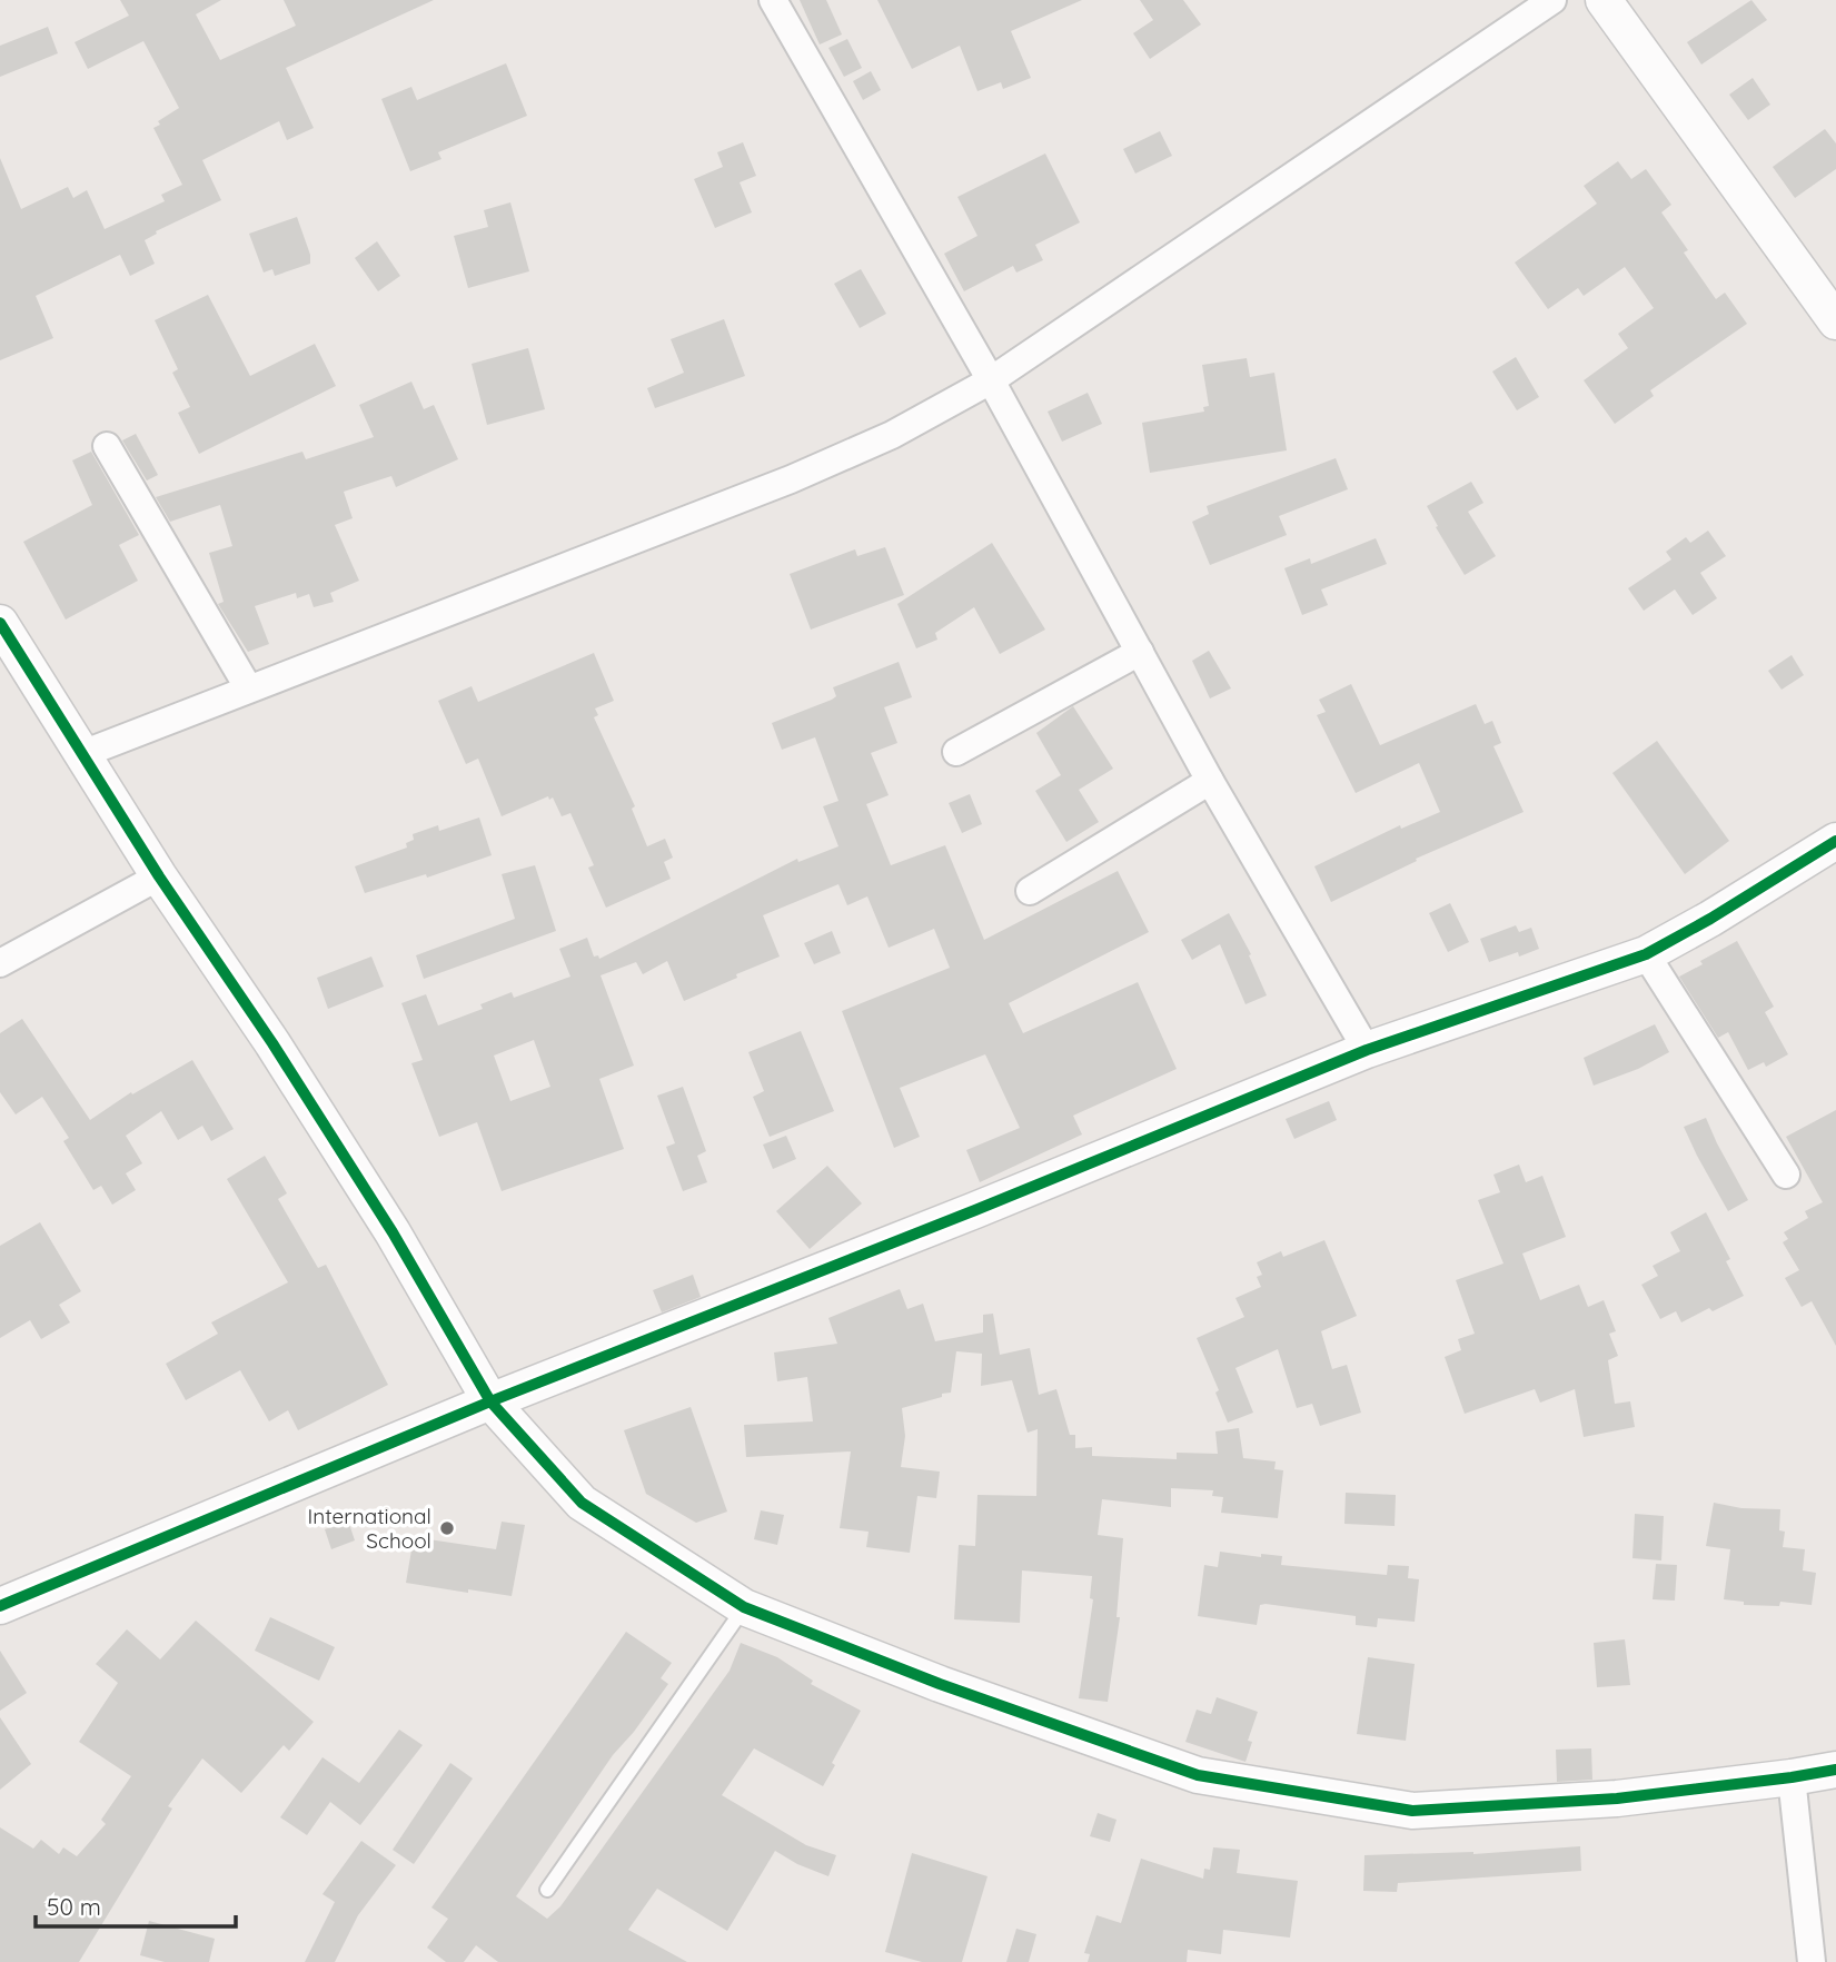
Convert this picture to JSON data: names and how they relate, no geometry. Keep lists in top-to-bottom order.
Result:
{
  "places": ["International School"],
  "scale_bar": "50 m"
}
